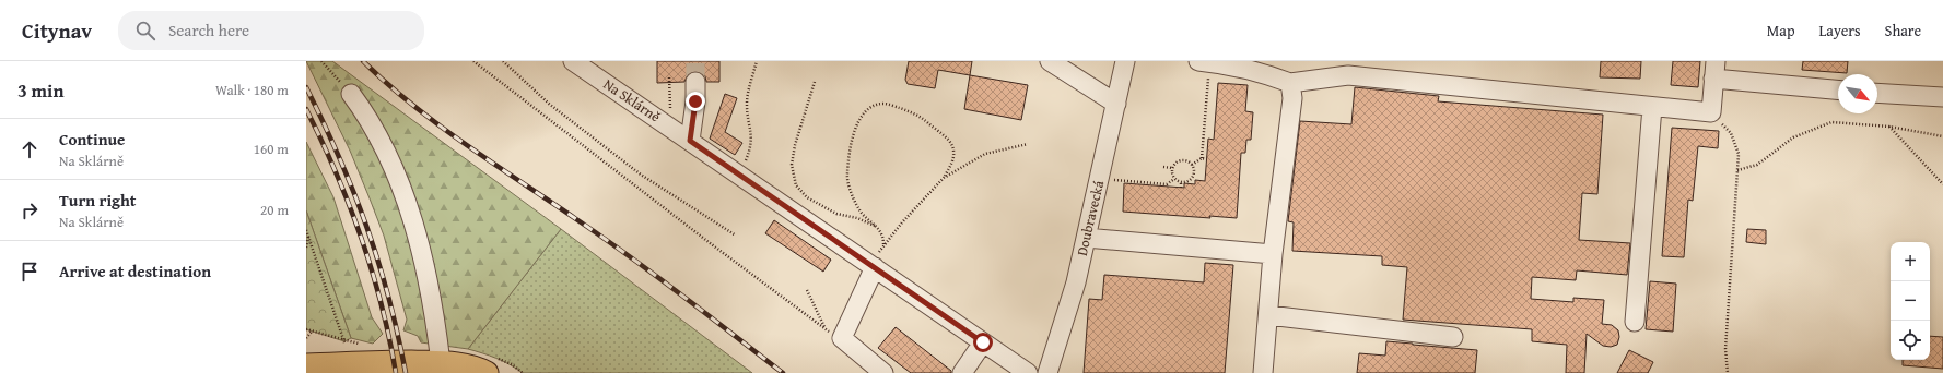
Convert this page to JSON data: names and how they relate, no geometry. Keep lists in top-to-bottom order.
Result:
{
  "streets": {
    "street": ["Na Sklárně", "Doubravecká"]
  },
  "north": "bottom right",
  "page": {
    "header": "Citynav",
    "search": "Search here",
    "nav": ["Map", "Layers", "Share"],
    "heading": ["3 min", "Walk · 180 m"],
    "list": [
      ["Continue", "Na Sklárně", "160 m"],
      ["Turn right", "Na Sklárně", "20 m"],
      "Arrive at destination"
    ],
    "map_buttons": ["+", "−"]
  }
}
